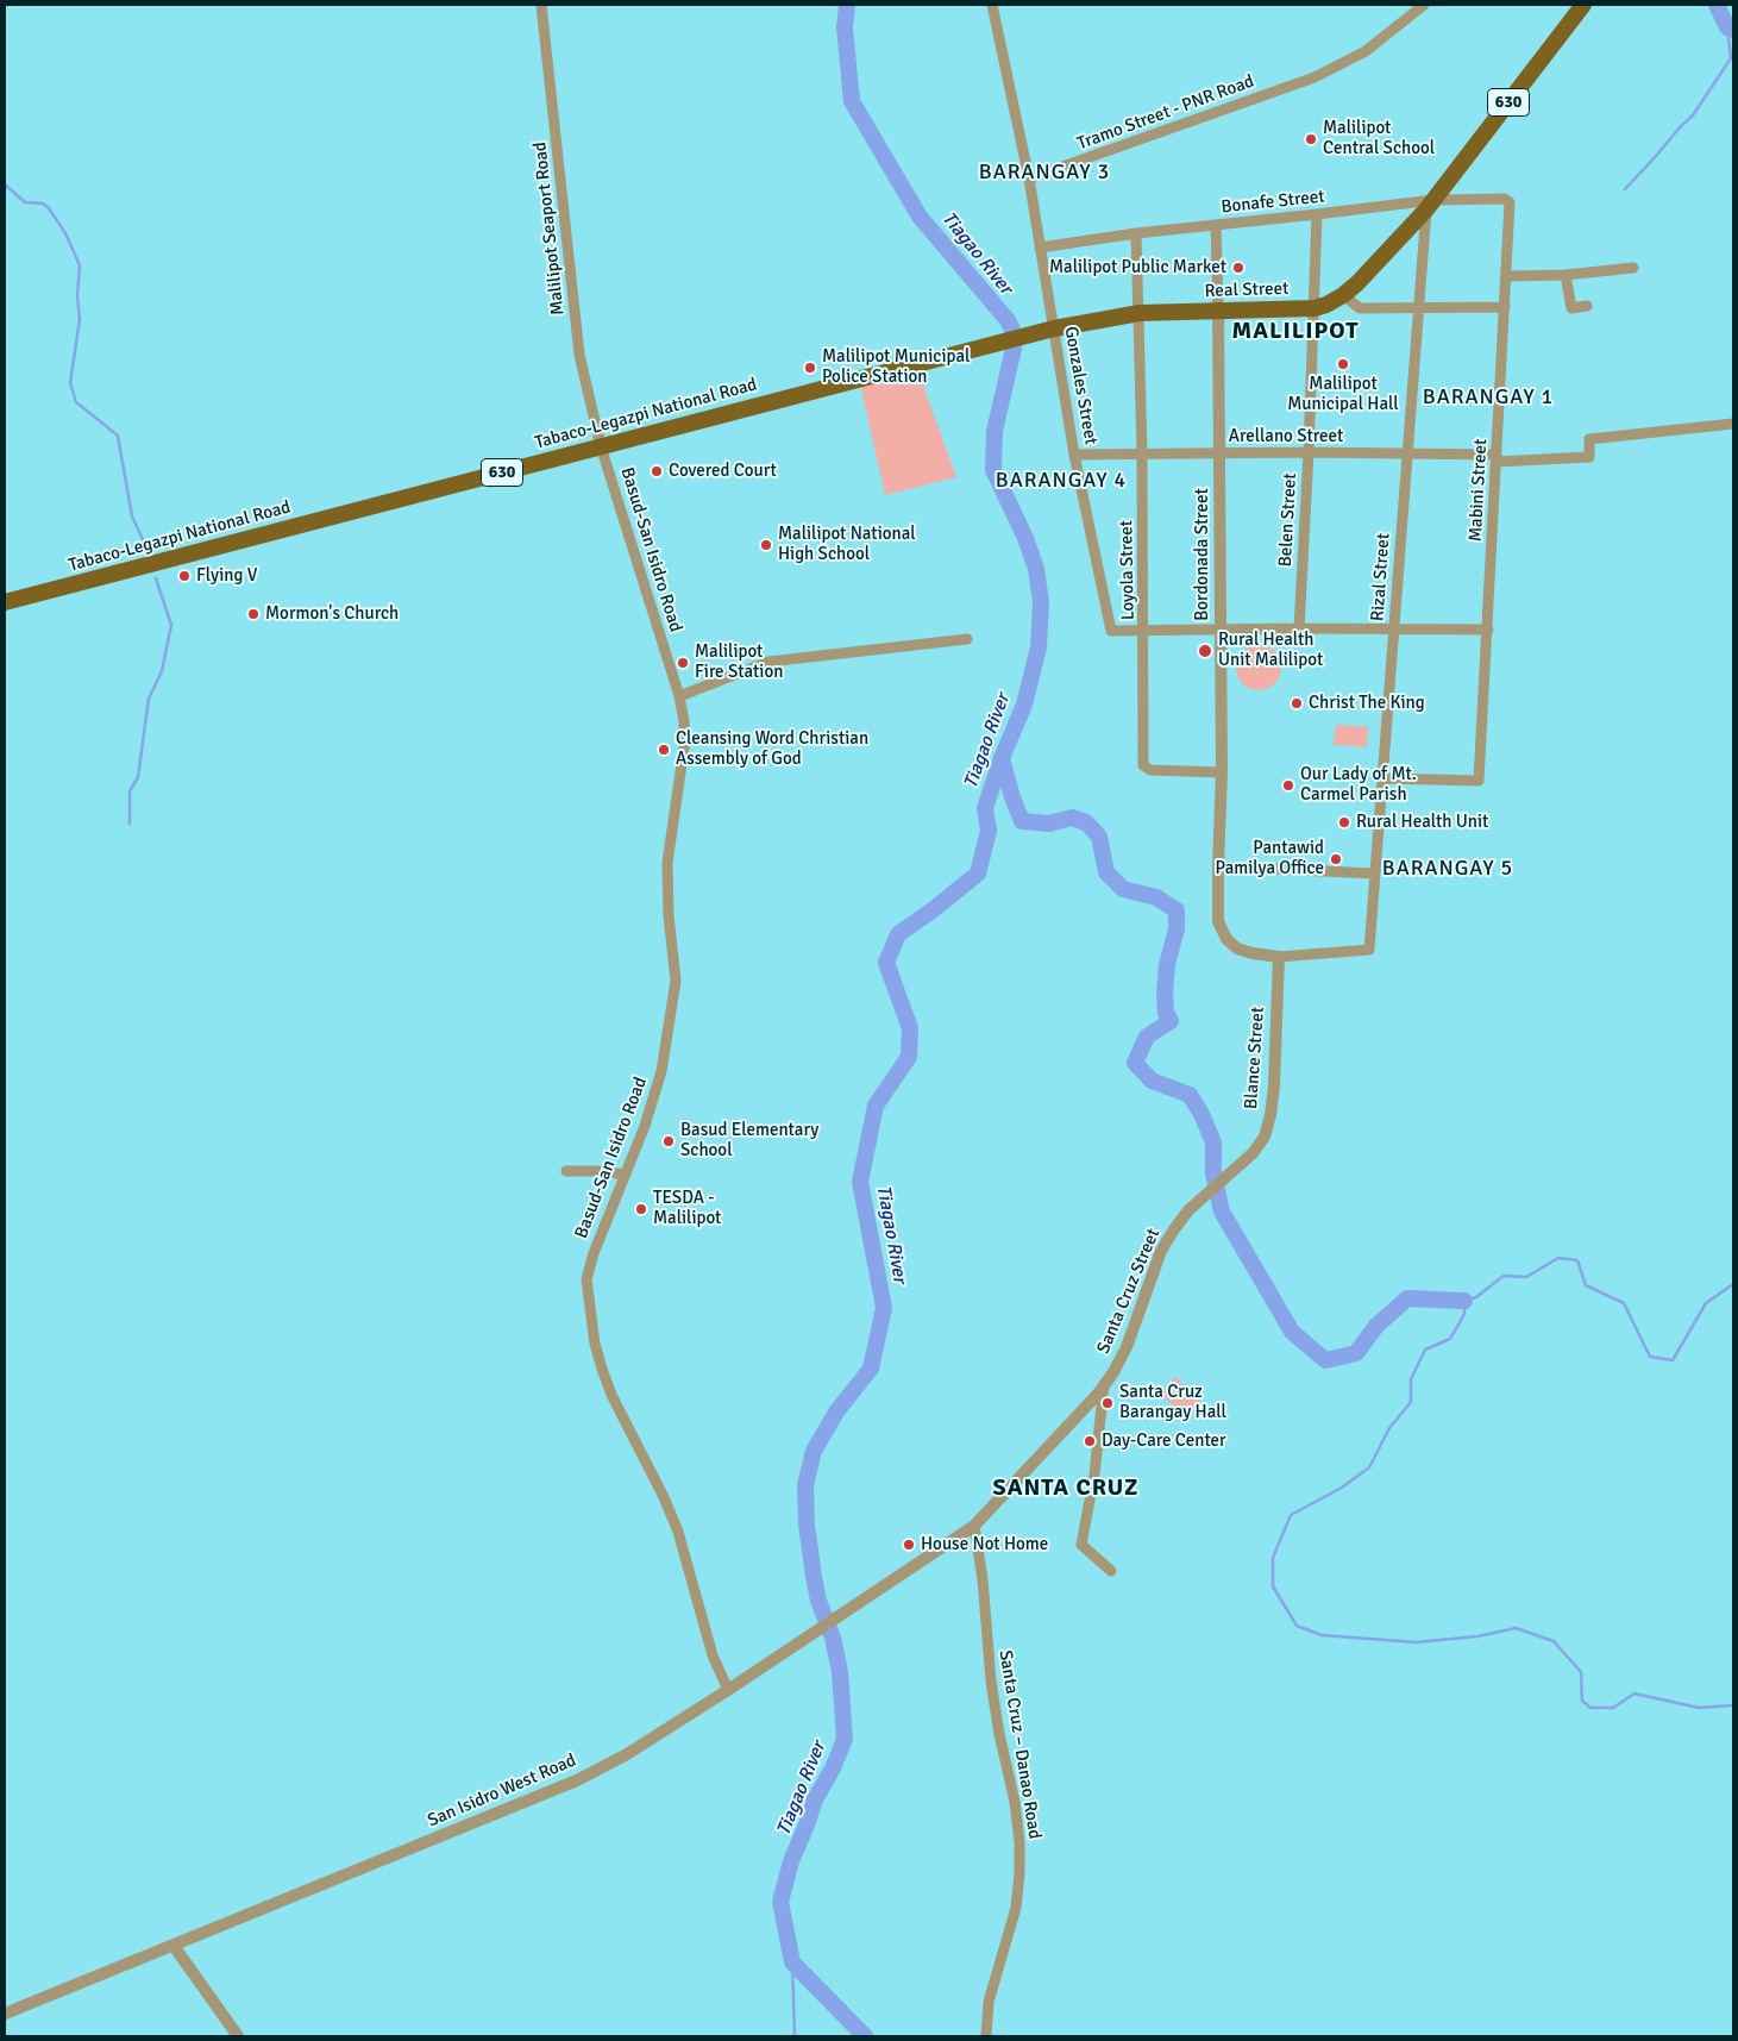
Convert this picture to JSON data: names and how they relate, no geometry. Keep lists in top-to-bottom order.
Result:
{
  "streets": {
    "main road": ["630", "Real Street", "Tabaco-Legazpi National Road"],
    "street": [
      "Tramo Street - PNR Road",
      "Bonafe Street",
      "Malilipot Seaport Road",
      "Gonzales Street",
      "Arellano Street",
      "Mabini Street",
      "Belen Street",
      "Basud-San Isidro Road",
      "Bordonada Street",
      "Loyola Street",
      "Rizal Street",
      "Blance Street",
      "Santa Cruz Street",
      "Santa Cruz – Danao Road",
      "San Isidro West Road"
    ]
  },
  "crossings": [
    ["630", "Bonafe Street"],
    ["630", "Real Street"],
    ["630", "Rizal Street"],
    ["Tramo Street - PNR Road", "Gonzales Street"],
    ["Bonafe Street", "Real Street"],
    ["Bonafe Street", "Gonzales Street"],
    ["Bonafe Street", "Mabini Street"],
    ["Bonafe Street", "Belen Street"],
    ["Bonafe Street", "Loyola Street"],
    ["Bonafe Street", "Rizal Street"],
    ["Malilipot Seaport Road", "Tabaco-Legazpi National Road"],
    ["Malilipot Seaport Road", "Basud-San Isidro Road"],
    ["Real Street", "Gonzales Street"],
    ["Real Street", "Tabaco-Legazpi National Road"],
    ["Real Street", "Belen Street"],
    ["Real Street", "Bordonada Street"],
    ["Real Street", "Loyola Street"],
    ["Real Street", "Rizal Street"],
    ["Gonzales Street", "Arellano Street"],
    ["Gonzales Street", "Loyola Street"],
    ["Tabaco-Legazpi National Road", "Basud-San Isidro Road"],
    ["Arellano Street", "Mabini Street"],
    ["Arellano Street", "Belen Street"],
    ["Arellano Street", "Bordonada Street"],
    ["Arellano Street", "Loyola Street"],
    ["Arellano Street", "Rizal Street"],
    ["Mabini Street", "Rizal Street"],
    ["Basud-San Isidro Road", "San Isidro West Road"],
    ["Bordonada Street", "Loyola Street"],
    ["Bordonada Street", "Rizal Street"],
    ["Bordonada Street", "Blance Street"],
    ["Rizal Street", "Blance Street"],
    ["Blance Street", "Santa Cruz Street"],
    ["Santa Cruz Street", "Santa Cruz – Danao Road"],
    ["Santa Cruz Street", "San Isidro West Road"],
    ["Santa Cruz – Danao Road", "San Isidro West Road"]
  ],
  "districts": [
    "BARANGAY 3",
    "MALILIPOT",
    "BARANGAY 1",
    "BARANGAY 4",
    "BARANGAY 5",
    "SANTA CRUZ"
  ],
  "water": ["Tiagao River"],
  "places": [
    "Malilipot Central School",
    "Malilipot Public Market",
    "Malilipot Municipal Hall",
    "Malilipot Municipal Police Station",
    "Covered Court",
    "Malilipot National High School",
    "Flying V",
    "Mormon's Church",
    "Rural Health Unit Malilipot",
    "Malilipot Fire Station",
    "Christ The King",
    "Cleansing Word Christian Assembly of God",
    "Our Lady of Mt. Carmel Parish",
    "Rural Health Unit",
    "Pantawid Pamilya Office",
    "Basud Elementary School",
    "TESDA - Malilipot",
    "Santa Cruz Barangay Hall",
    "Day-Care Center",
    "House Not Home"
  ]
}
